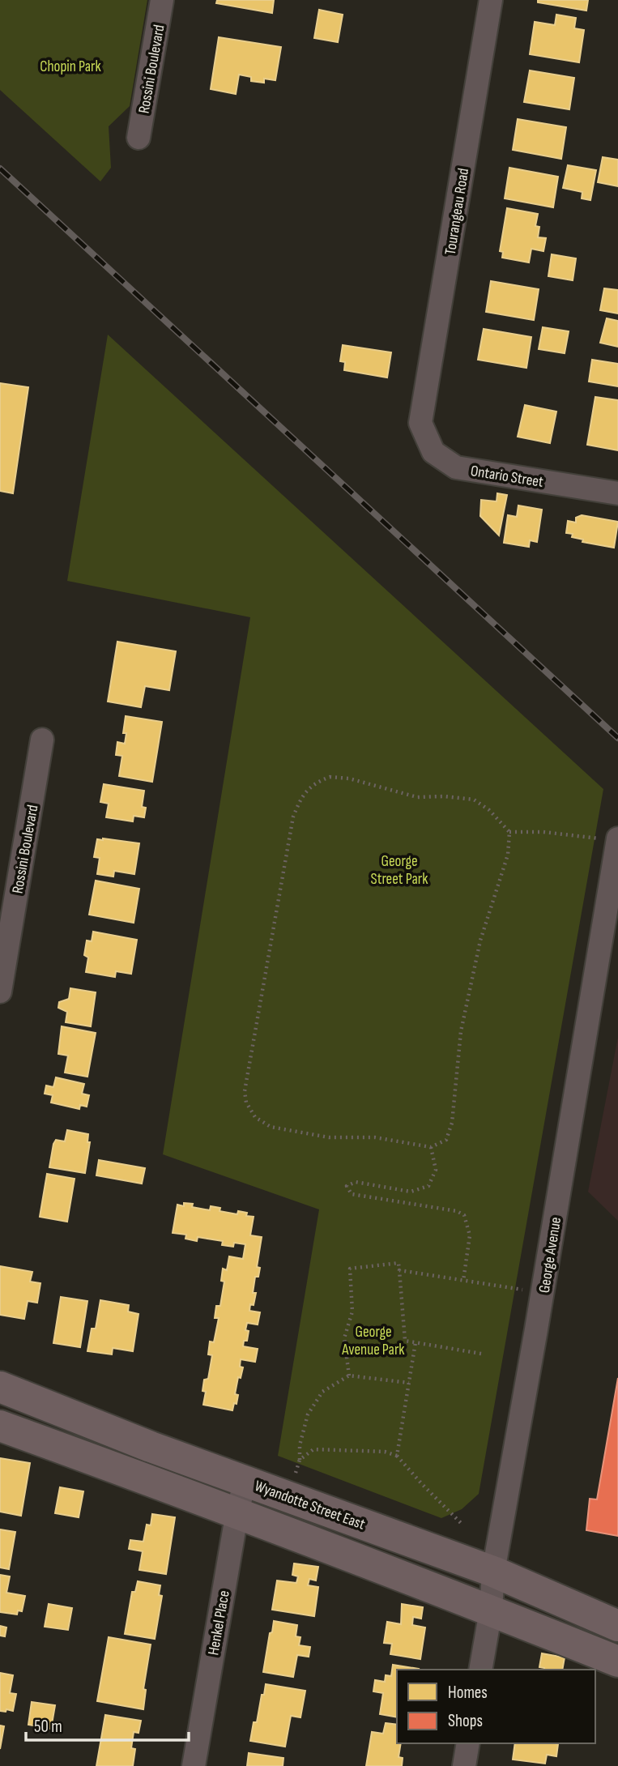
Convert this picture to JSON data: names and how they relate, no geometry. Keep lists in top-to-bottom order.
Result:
{
  "streets": {
    "main road": ["Wyandotte Street East"],
    "street": [
      "Rossini Boulevard",
      "Tourangeau Road",
      "Ontario Street",
      "George Avenue",
      "Henkel Place"
    ]
  },
  "crossings": [
    ["Tourangeau Road", "Ontario Street"],
    ["George Avenue", "Wyandotte Street East"],
    ["Wyandotte Street East", "Henkel Place"]
  ],
  "parks": ["Chopin Park", "George Street Park", "George Avenue Park"],
  "legend": ["Homes", "Shops"],
  "scale_bar": "50 m"
}
